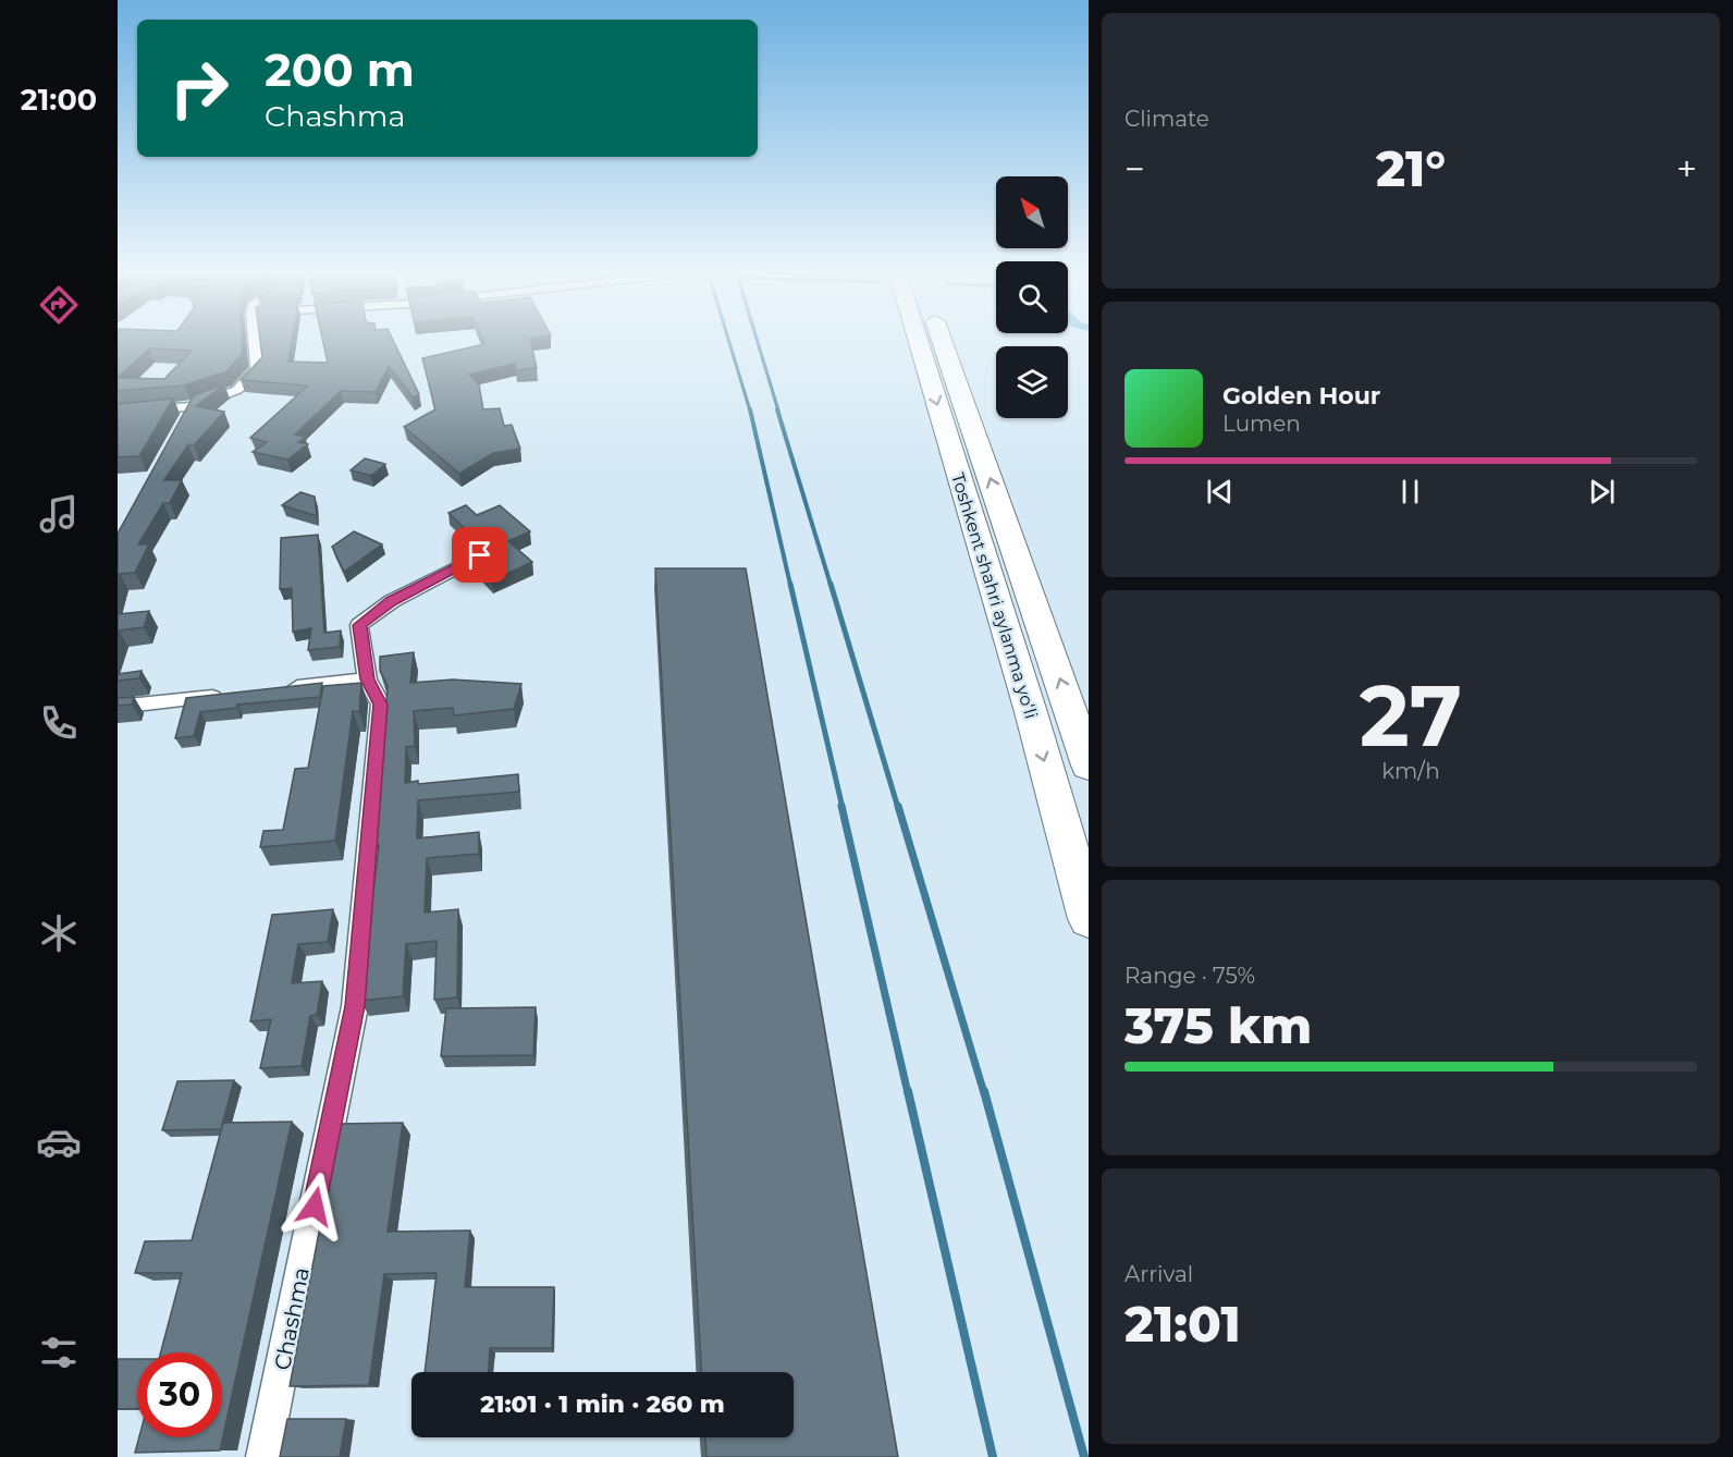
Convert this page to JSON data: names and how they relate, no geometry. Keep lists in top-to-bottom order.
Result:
{
  "streets": {
    "highway": ["Toshkent shahri aylanma yoʻli"],
    "street": ["Chashma"]
  },
  "north": "top left",
  "page": {
    "tabs": "21:00",
    "tile": [
      "Climate",
      ["27", "km/h"],
      ["Range · 75%", "375 km"],
      ["Arrival", "21:01"]
    ],
    "turn": ["200 m", "Chashma"],
    "heat": ["−", "21°", "+"],
    "song": ["Golden Hour", "Lumen"],
    "limit": "30",
    "trip": "21:01 · 1 min · 260 m"
  }
}
